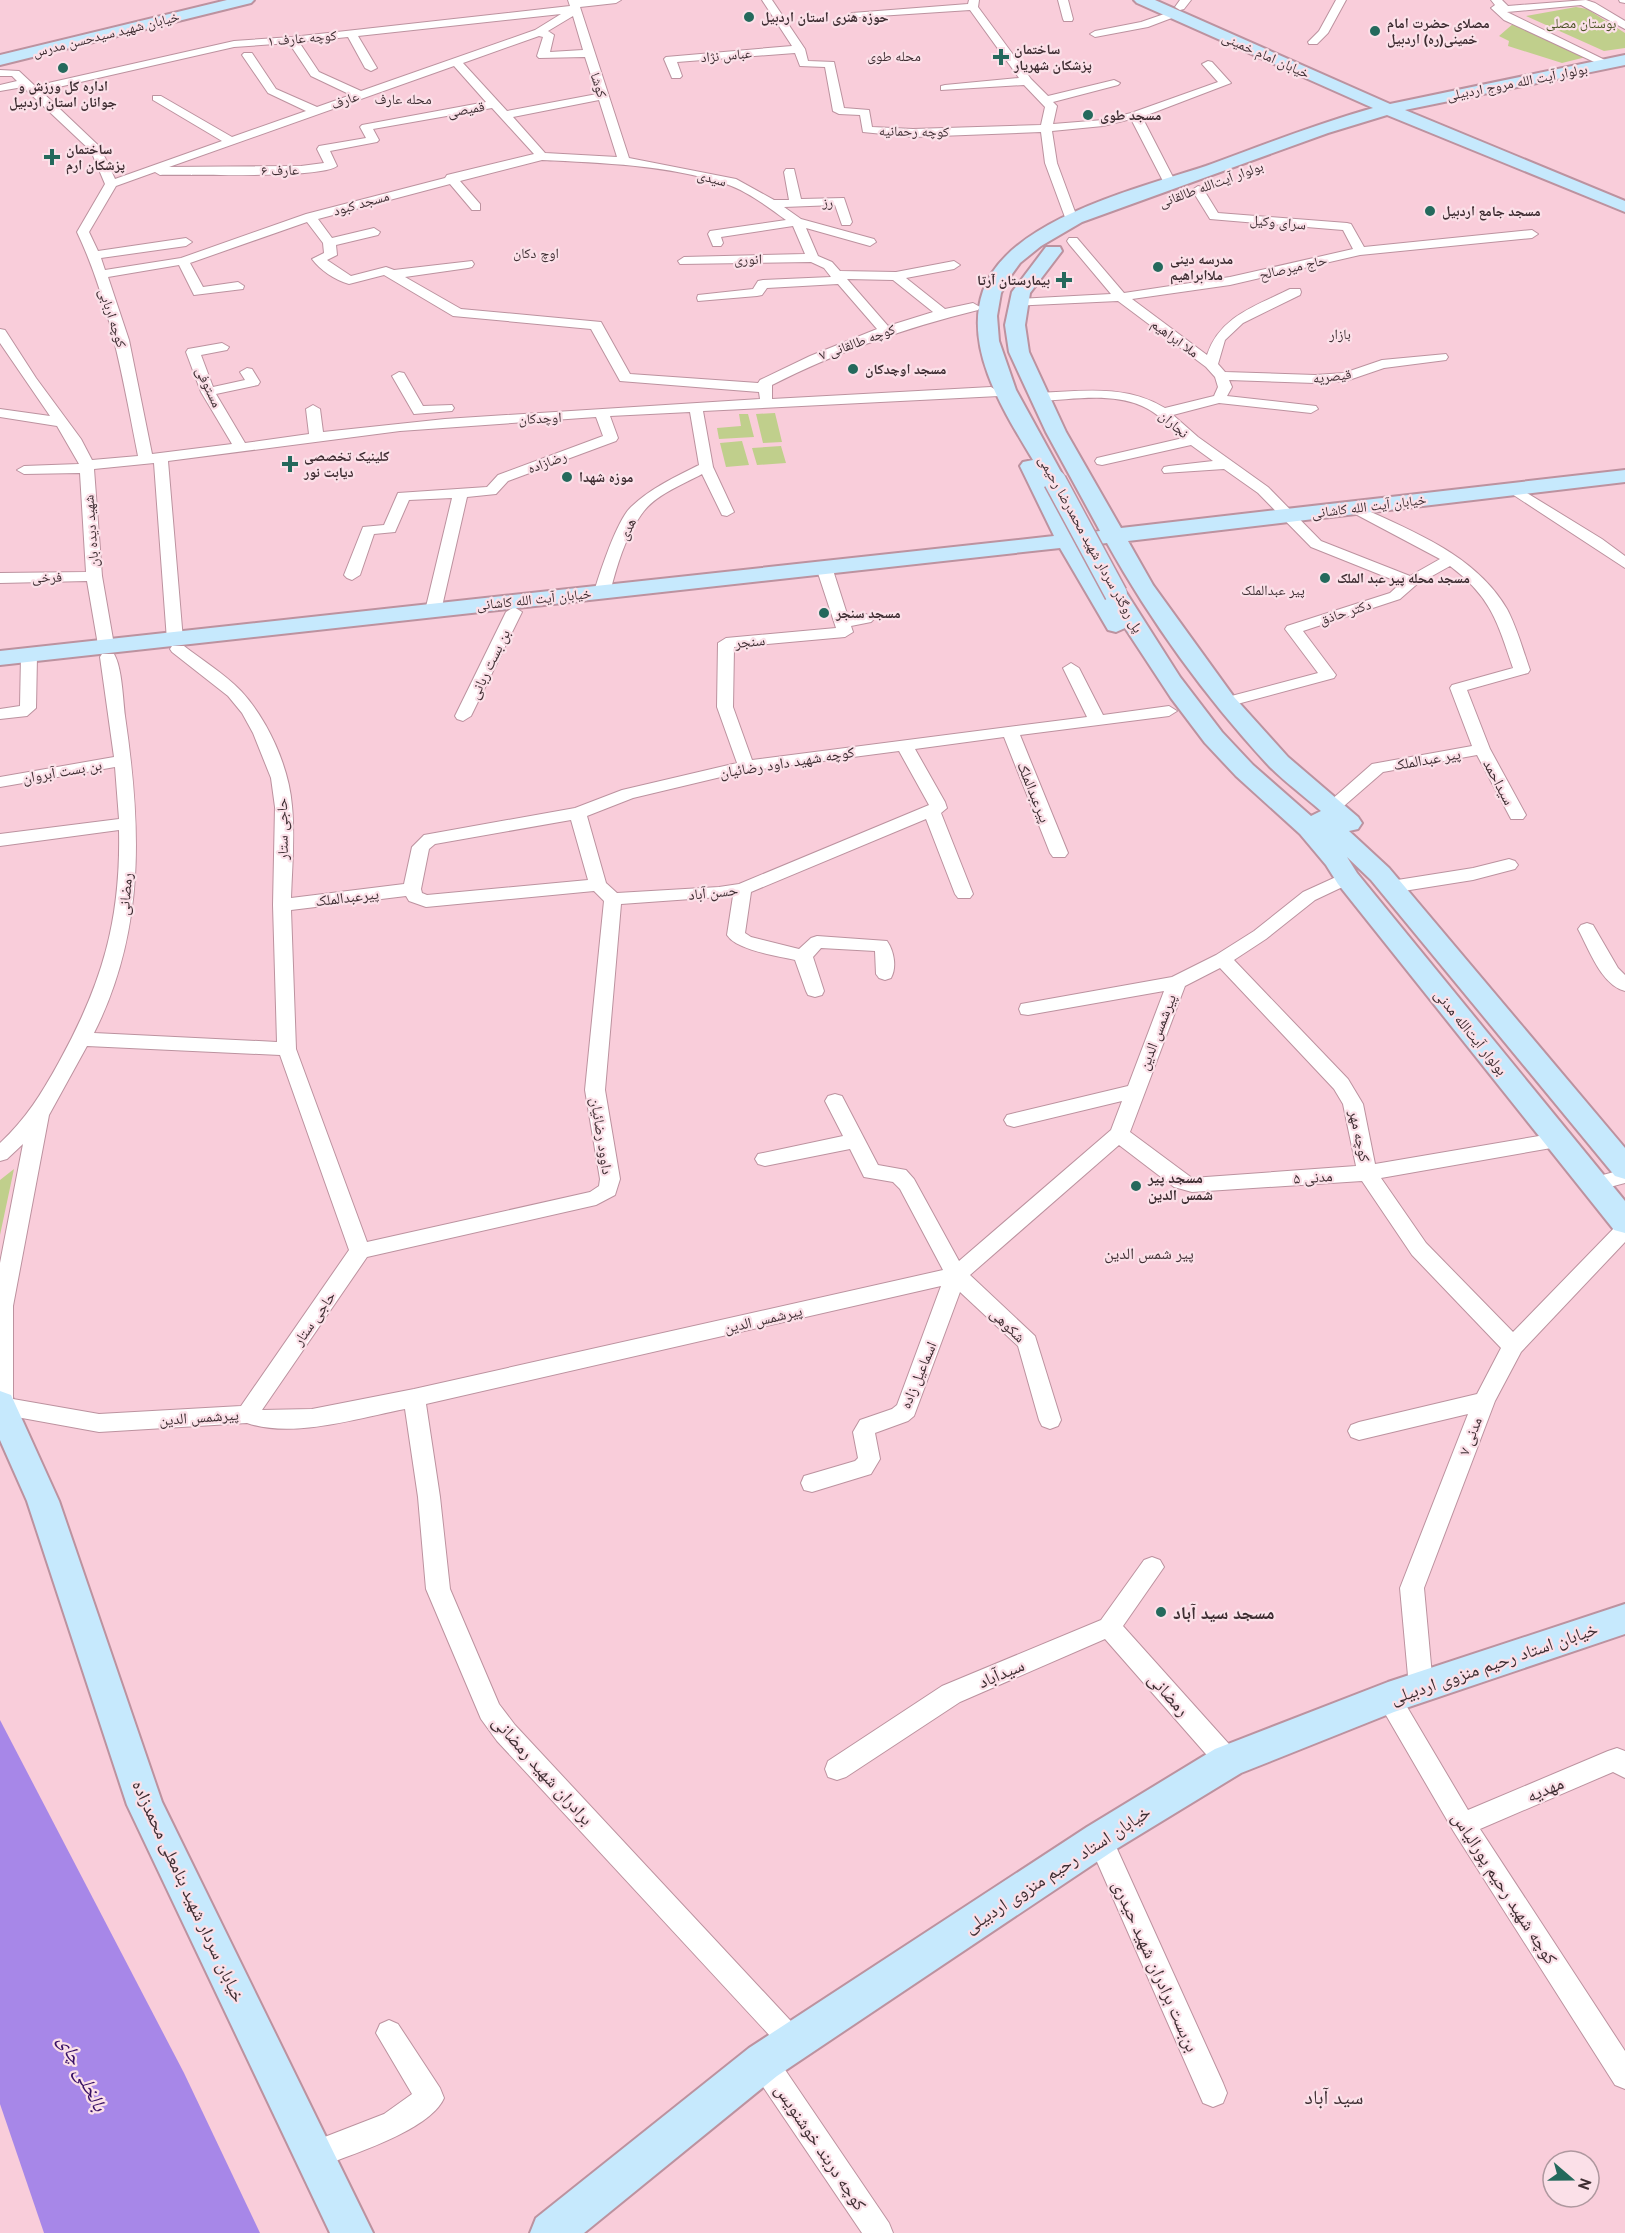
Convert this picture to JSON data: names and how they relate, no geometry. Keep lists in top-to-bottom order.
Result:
{
  "streets": {
    "main road": [
      "خیابان شهید سیدحسن مدرس",
      "خیابان امام خمینی",
      "بولوار آیت الله مروج اردبیلی",
      "بولوار آیت‌الله طالقانی",
      "خیابان آیت الله کاشانی",
      "پل روگذر سردار شهید محمدرضا رحیمی",
      "بولوار آیت‌الله مدنی",
      "خیابان استاد رحیم منزوی اردبیلی",
      "خیابان سردار شهید بنامعلی محمدزاده"
    ],
    "street": [
      "کوچه عارف ۱",
      "عباس نژاد",
      "کوشا",
      "عارف",
      "قمیصی",
      "کوچه رحمانیه",
      "عارف ۶",
      "سیدی",
      "رز",
      "مسجد کبود",
      "سرای وکیل",
      "انوری",
      "حاج میرصالح",
      "کوچه اربابی",
      "ملا ابراهیم",
      "کوچه طالقانی ۷",
      "قیصریه",
      "مستوفی",
      "اوچدکان",
      "نجاران",
      "رضازاده",
      "هدی",
      "شهید دیده بان",
      "فرخی",
      "دکتر حاذق",
      "سنجر",
      "بن بست ربانی",
      "پیر عبدالملک",
      "کوچه شهید داود رضائیان",
      "بن بست آبروان",
      "سیداحمد",
      "پیرعبدالملک",
      "حاجی ستار",
      "حسن آباد",
      "رمضانی",
      "پیرشمس الدین",
      "داوود رضائیان",
      "کوچه مهر",
      "مدنی ۵",
      "شکوهی",
      "اسماعیل زاده",
      "مدنی ۷",
      "سیدآباد",
      "برادران شهید رمضانی",
      "مهدیه",
      "کوچه شهید رحیم پورالیاس",
      "بن‌بست برادران شهید حیدری",
      "کوچه دربند خوشنویس"
    ]
  },
  "crossings": [
    ["کوچه عارف ۱", "کوشا"],
    ["کوچه عارف ۱", "عارف"],
    ["عباس نژاد", "کوچه رحمانیه"],
    ["خیابان امام خمینی", "بولوار آیت الله مروج اردبیلی"],
    ["خیابان امام خمینی", "بولوار آیت‌الله طالقانی"],
    ["بولوار آیت الله مروج اردبیلی", "بولوار آیت‌الله طالقانی"],
    ["کوشا", "عارف"],
    ["کوشا", "سیدی"],
    ["عارف", "عارف ۶"],
    ["عارف", "کوچه اربابی"],
    ["قمیصی", "عارف ۶"],
    ["سیدی", "رز"],
    ["سیدی", "مسجد کبود"],
    ["بولوار آیت‌الله طالقانی", "سرای وکیل"],
    ["بولوار آیت‌الله طالقانی", "ملا ابراهیم"],
    ["بولوار آیت‌الله طالقانی", "پل روگذر سردار شهید محمدرضا رحیمی"],
    ["مسجد کبود", "کوچه اربابی"],
    ["سرای وکیل", "حاج میرصالح"],
    ["حاج میرصالح", "ملا ابراهیم"],
    ["کوچه اربابی", "اوچدکان"],
    ["ملا ابراهیم", "قیصریه"],
    ["مستوفی", "اوچدکان"],
    ["اوچدکان", "رضازاده"],
    ["اوچدکان", "شهید دیده بان"],
    ["نجاران", "خیابان آیت الله کاشانی"],
    ["خیابان آیت الله کاشانی", "هدی"],
    ["خیابان آیت الله کاشانی", "شهید دیده بان"],
    ["خیابان آیت الله کاشانی", "پیر عبدالملک"],
    ["خیابان آیت الله کاشانی", "حاجی ستار"],
    ["خیابان آیت الله کاشانی", "رمضانی"],
    ["شهید دیده بان", "فرخی"],
    ["شهید دیده بان", "رمضانی"],
    ["پل روگذر سردار شهید محمدرضا رحیمی", "بولوار آیت‌الله مدنی"],
    ["سنجر", "کوچه شهید داود رضائیان"],
    ["پیر عبدالملک", "سیداحمد"],
    ["کوچه شهید داود رضائیان", "پیرعبدالملک"],
    ["بن بست آبروان", "رمضانی"],
    ["پیرعبدالملک", "حاجی ستار"],
    ["حاجی ستار", "پیرشمس الدین"],
    ["حاجی ستار", "داوود رضائیان"],
    ["حسن آباد", "داوود رضائیان"],
    ["رمضانی", "پیرشمس الدین"],
    ["رمضانی", "خیابان استاد رحیم منزوی اردبیلی"],
    ["رمضانی", "سیدآباد"],
    ["رمضانی", "خیابان سردار شهید بنامعلی محمدزاده"],
    ["پیرشمس الدین", "بولوار آیت‌الله مدنی"],
    ["پیرشمس الدین", "کوچه مهر"],
    ["پیرشمس الدین", "مدنی ۵"],
    ["پیرشمس الدین", "شکوهی"],
    ["پیرشمس الدین", "اسماعیل زاده"],
    ["پیرشمس الدین", "برادران شهید رمضانی"],
    ["پیرشمس الدین", "خیابان سردار شهید بنامعلی محمدزاده"],
    ["بولوار آیت‌الله مدنی", "مدنی ۵"],
    ["کوچه مهر", "مدنی ۵"],
    ["کوچه مهر", "مدنی ۷"],
    ["شکوهی", "اسماعیل زاده"],
    ["مدنی ۷", "خیابان استاد رحیم منزوی اردبیلی"],
    ["مدنی ۷", "کوچه شهید رحیم پورالیاس"],
    ["خیابان استاد رحیم منزوی اردبیلی", "برادران شهید رمضانی"],
    ["خیابان استاد رحیم منزوی اردبیلی", "کوچه شهید رحیم پورالیاس"],
    ["خیابان استاد رحیم منزوی اردبیلی", "بن‌بست برادران شهید حیدری"],
    ["خیابان استاد رحیم منزوی اردبیلی", "کوچه دربند خوشنویس"],
    ["برادران شهید رمضانی", "کوچه دربند خوشنویس"],
    ["مهدیه", "کوچه شهید رحیم پورالیاس"]
  ],
  "districts": [
    "محله طوی",
    "محله عارف",
    "اوچ دکان",
    "بازار",
    "پیر عبدالملک",
    "پیر شمس الدین",
    "سید آباد"
  ],
  "water": ["بالخلی چای"],
  "parks": ["بوستان مصلی"],
  "places": {
    "other": [
      "حوزه هنری استان اردبیل",
      "مصلای حضرت امام خمینی(ره) اردبیل",
      "اداره کل ورزش و جوانان استان اردبیل",
      "مسجد طوی",
      "مسجد جامع اردبیل",
      "مدرسه دینی ملاابراهیم",
      "مسجد اوچدکان",
      "موزه شهدا",
      "مسجد محله پیر عبد الملک",
      "مسجد سنجر",
      "مسجد پیر شمس الدین",
      "مسجد سید آباد"
    ],
    "health": [
      "ساختمان پزشکان شهریار",
      "ساختمان پزشکان ارم",
      "بیمارستان آرتا",
      "کلینیک تخصصی دیابت نور"
    ]
  },
  "north": "right"
}
